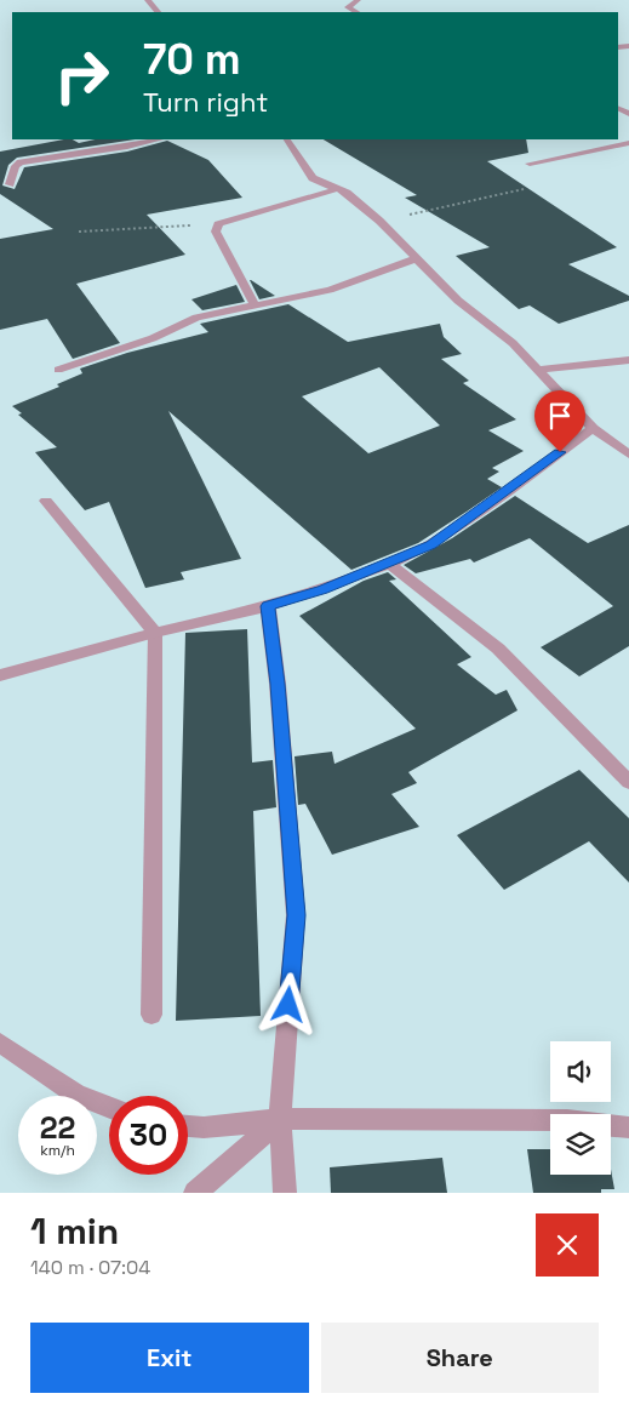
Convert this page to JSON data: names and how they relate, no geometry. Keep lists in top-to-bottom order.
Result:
{
  "page": {
    "turn": ["70 m", "Turn right"],
    "speed": "22 km/h",
    "limit": "30",
    "heading": ["1 min", "140 m · 07:04"],
    "buttons": ["Exit", "Share"]
  }
}
